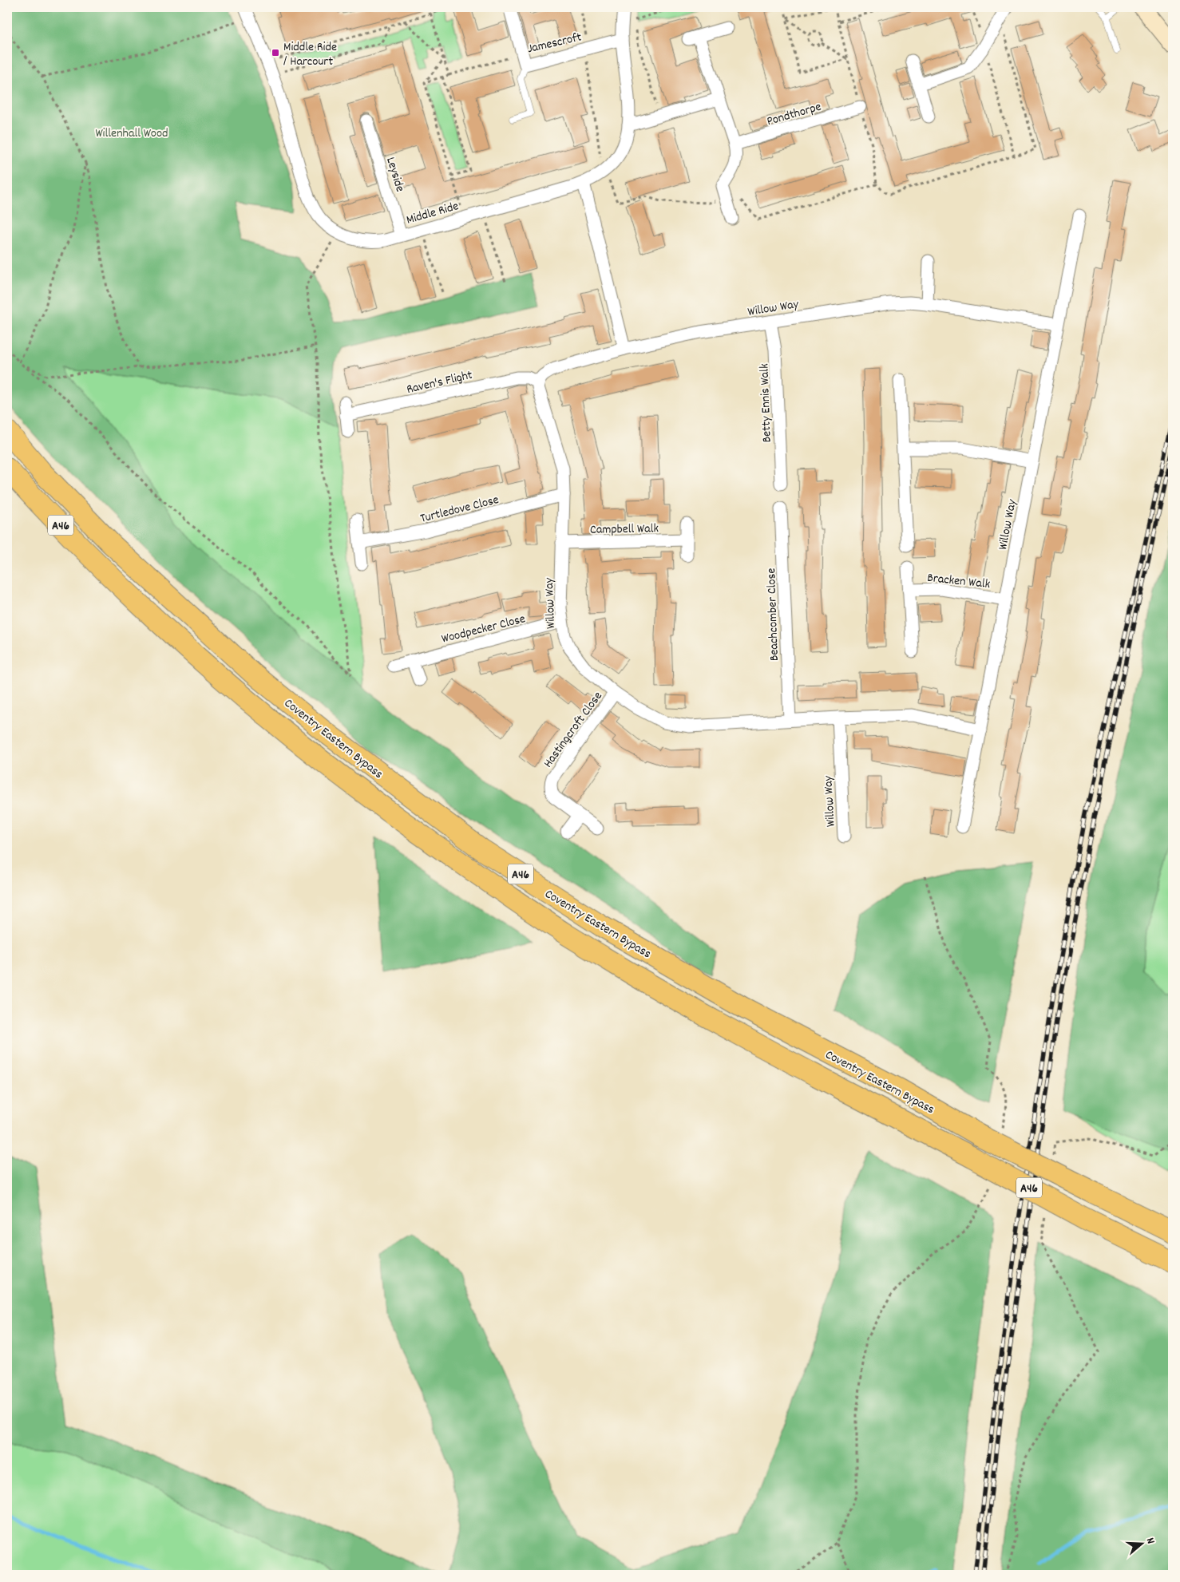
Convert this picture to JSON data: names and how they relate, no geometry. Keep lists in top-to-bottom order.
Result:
{
  "streets": {
    "highway": ["A46", "Coventry Eastern Bypass"],
    "street": [
      "Jamescroft",
      "Pondthorpe",
      "Leyside",
      "Middle Ride",
      "Willow Way",
      "Raven's Flight",
      "Betty Ennis Walk",
      "Turtledove Close",
      "Campbell Walk",
      "Bracken Walk",
      "Beachcomber Close",
      "Woodpecker Close",
      "Hastingcroft Close"
    ]
  },
  "crossings": [
    ["Jamescroft", "Middle Ride"],
    ["Leyside", "Middle Ride"],
    ["Willow Way", "Raven's Flight"],
    ["Willow Way", "Betty Ennis Walk"],
    ["Willow Way", "Turtledove Close"],
    ["Willow Way", "Campbell Walk"],
    ["Willow Way", "Bracken Walk"],
    ["Willow Way", "Beachcomber Close"],
    ["Willow Way", "Woodpecker Close"],
    ["Willow Way", "Hastingcroft Close"]
  ],
  "parks": ["Willenhall Wood"],
  "places": {
    "transit": ["Middle Ride / Harcourt"]
  },
  "north": "right"
}
